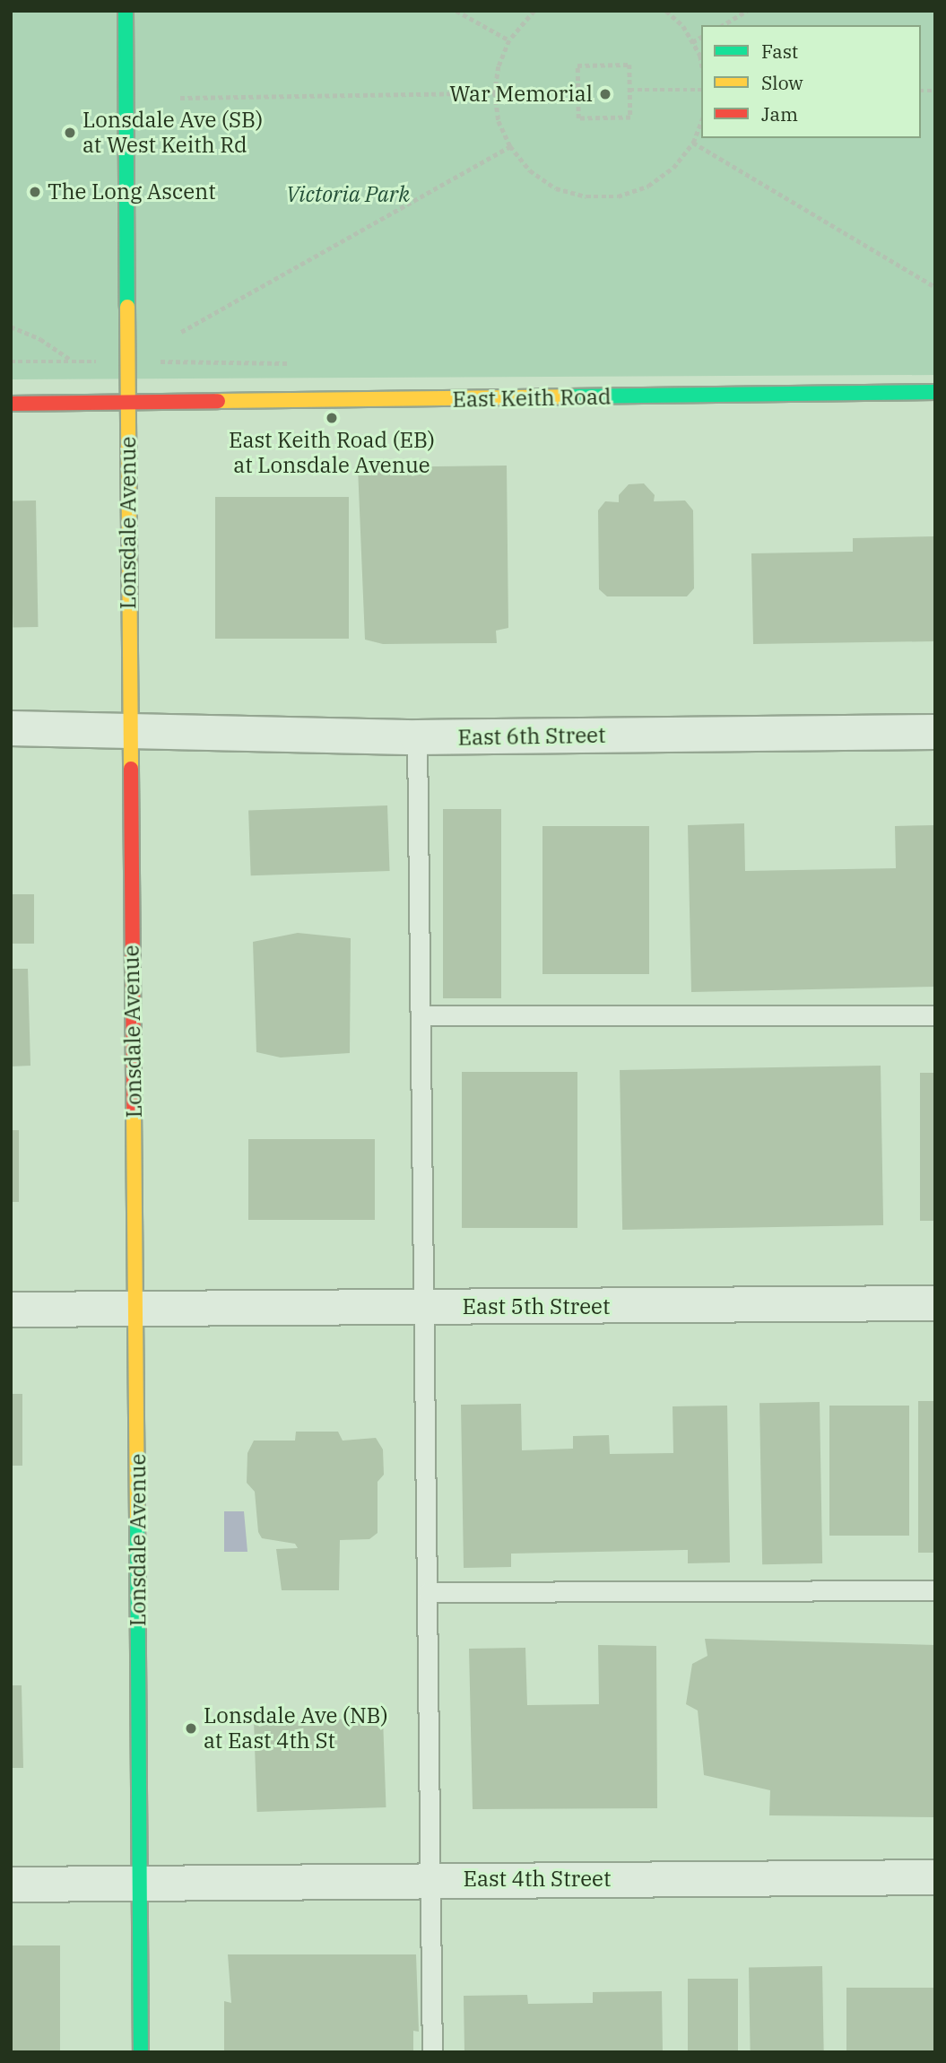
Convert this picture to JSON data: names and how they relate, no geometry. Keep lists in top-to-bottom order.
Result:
{
  "streets": {
    "main road": ["East Keith Road", "Lonsdale Avenue"],
    "street": ["East 6th Street", "East 5th Street", "East 4th Street"]
  },
  "crossings": [
    ["East Keith Road", "Lonsdale Avenue"],
    ["Lonsdale Avenue", "East 6th Street"],
    ["Lonsdale Avenue", "East 5th Street"],
    ["Lonsdale Avenue", "East 4th Street"]
  ],
  "parks": ["Victoria Park"],
  "places": [
    "War Memorial",
    "Lonsdale Ave (SB) at West Keith Rd",
    "The Long Ascent",
    "East Keith Road (EB) at Lonsdale Avenue",
    "Lonsdale Ave (NB) at East 4th St"
  ],
  "legend": ["Fast", "Slow", "Jam"]
}
